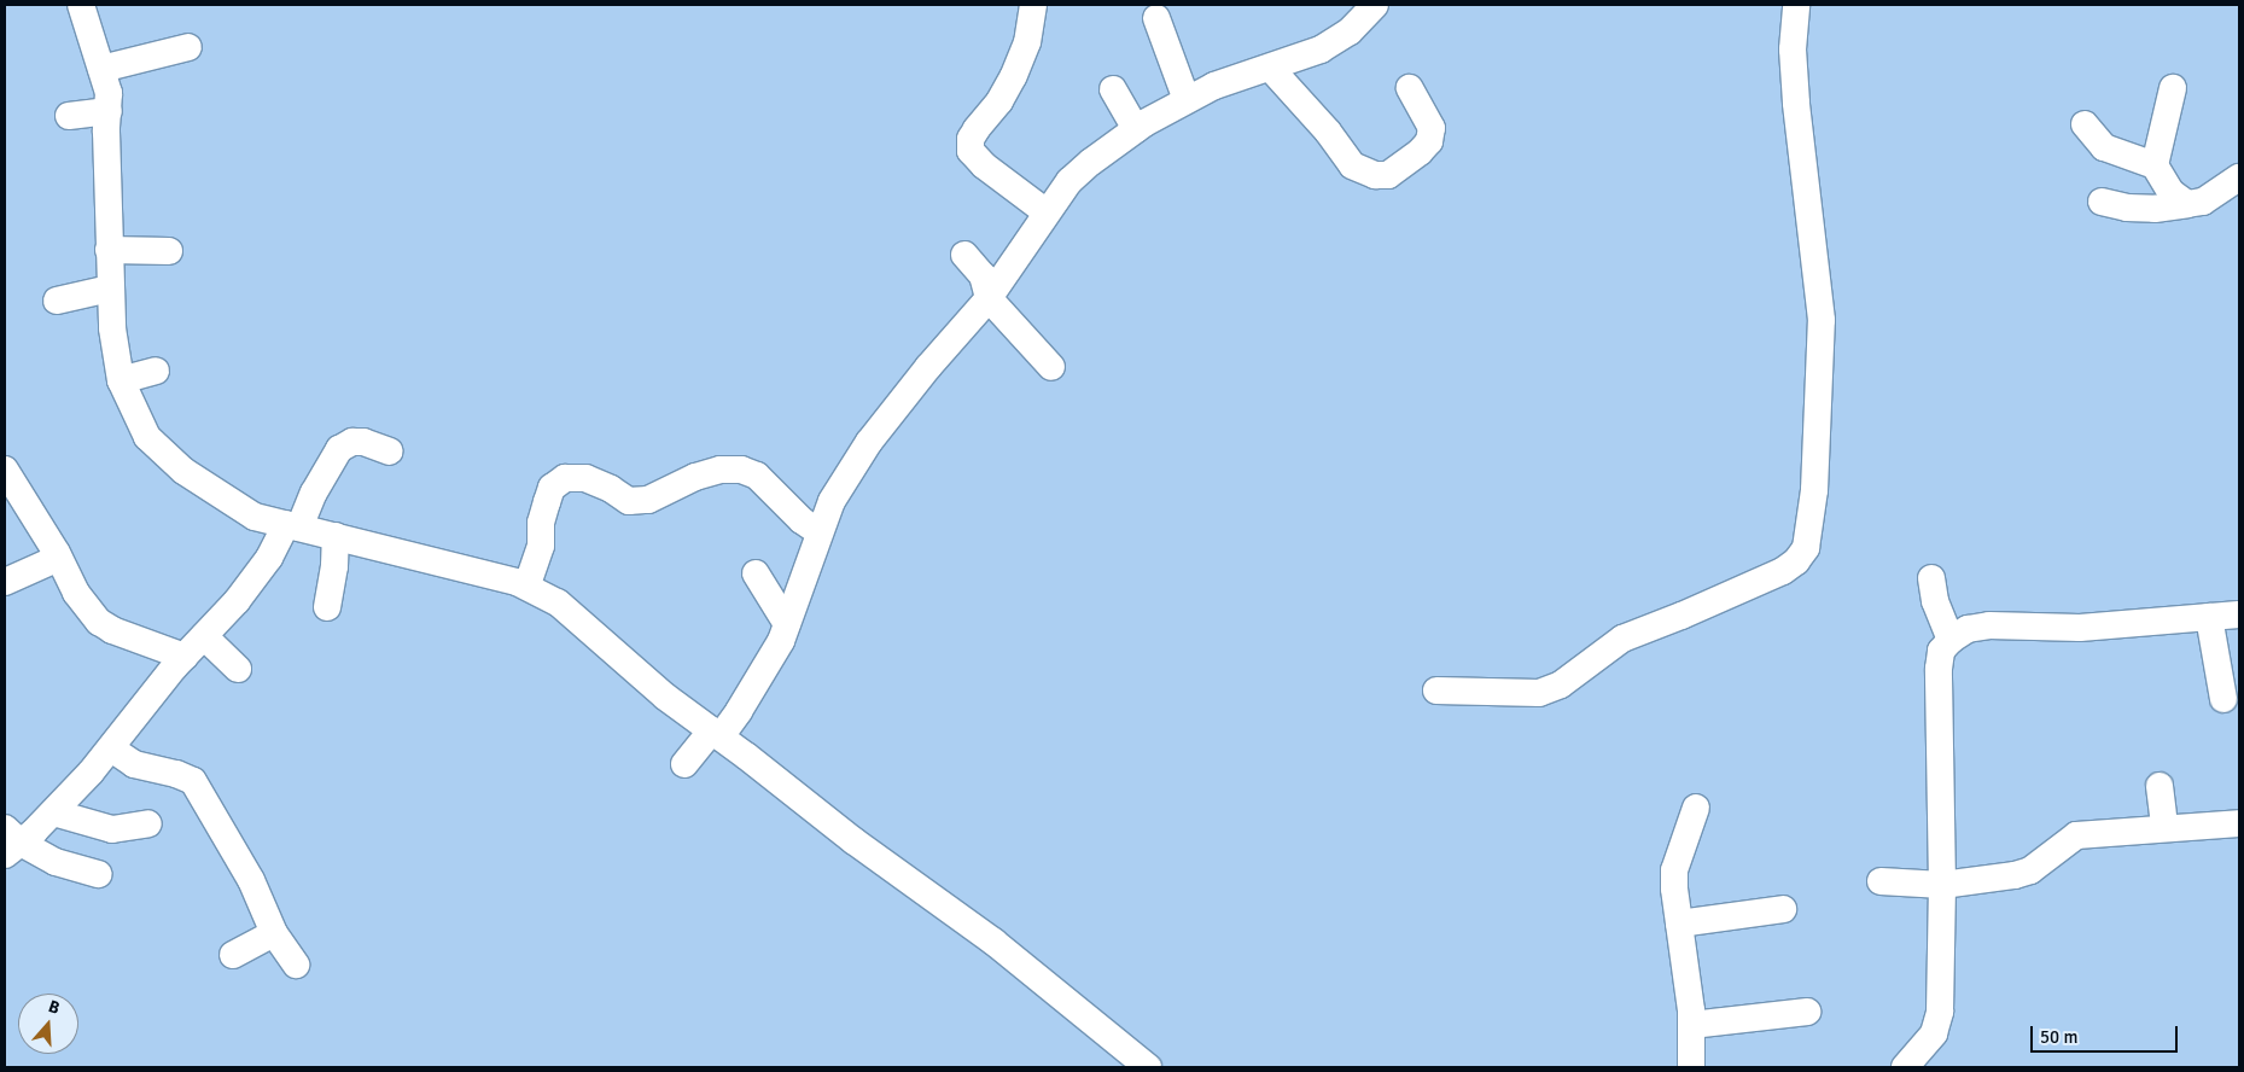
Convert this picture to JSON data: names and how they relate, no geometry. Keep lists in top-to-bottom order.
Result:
{
  "scale_bar": "50 m",
  "north": "top"
}
